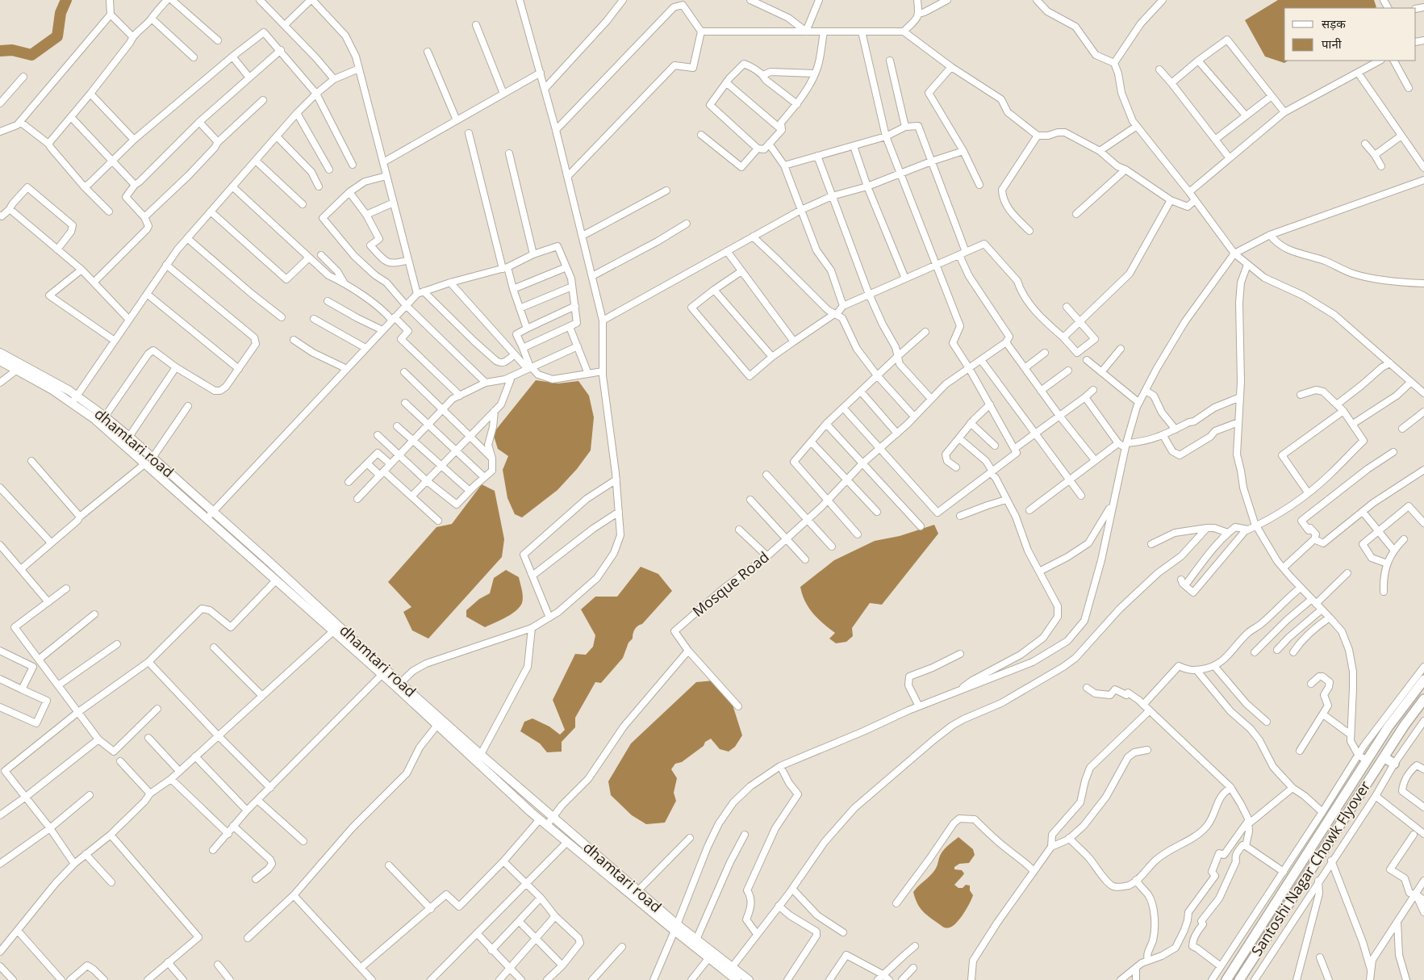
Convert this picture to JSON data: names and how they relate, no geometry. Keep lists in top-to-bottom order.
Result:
{
  "streets": {
    "highway": ["Santoshi Nagar Chowk Flyover"],
    "main road": ["dhamtari road"],
    "street": ["Mosque Road"]
  },
  "legend": ["सड़क", "पानी"]
}
